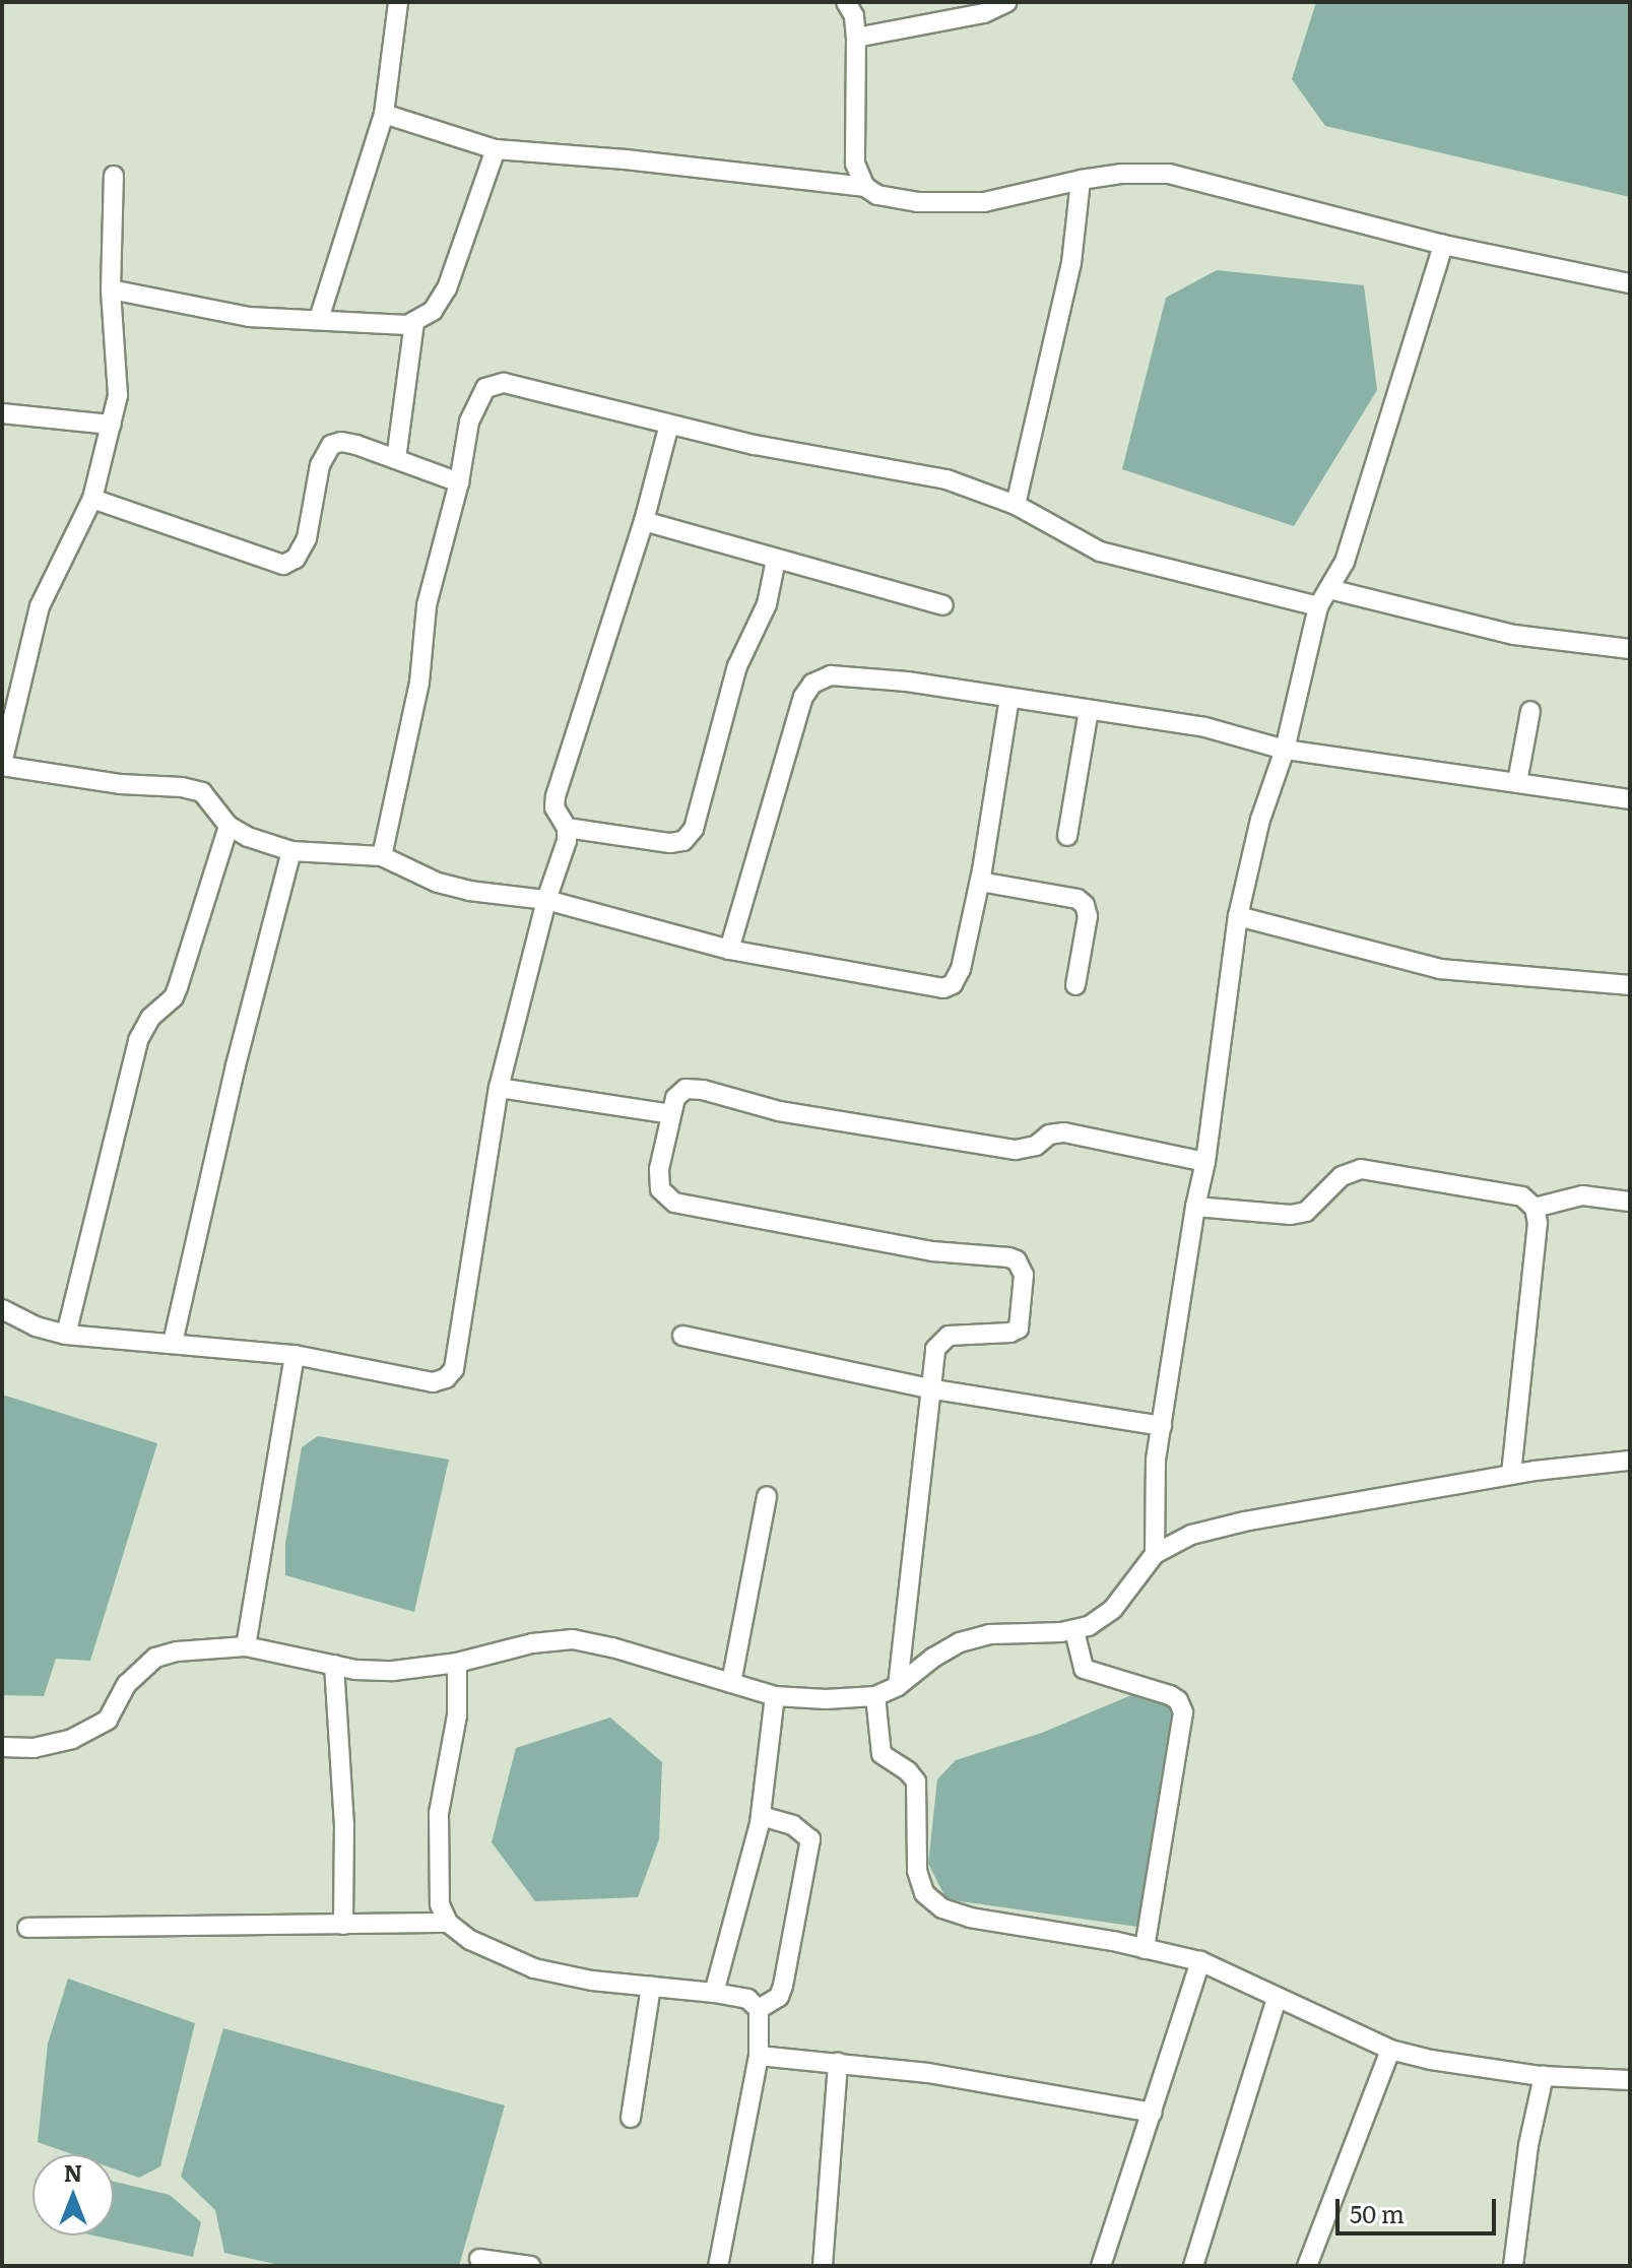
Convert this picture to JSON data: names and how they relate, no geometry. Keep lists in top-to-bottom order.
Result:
{
  "scale_bar": "50 m",
  "north": "top"
}
